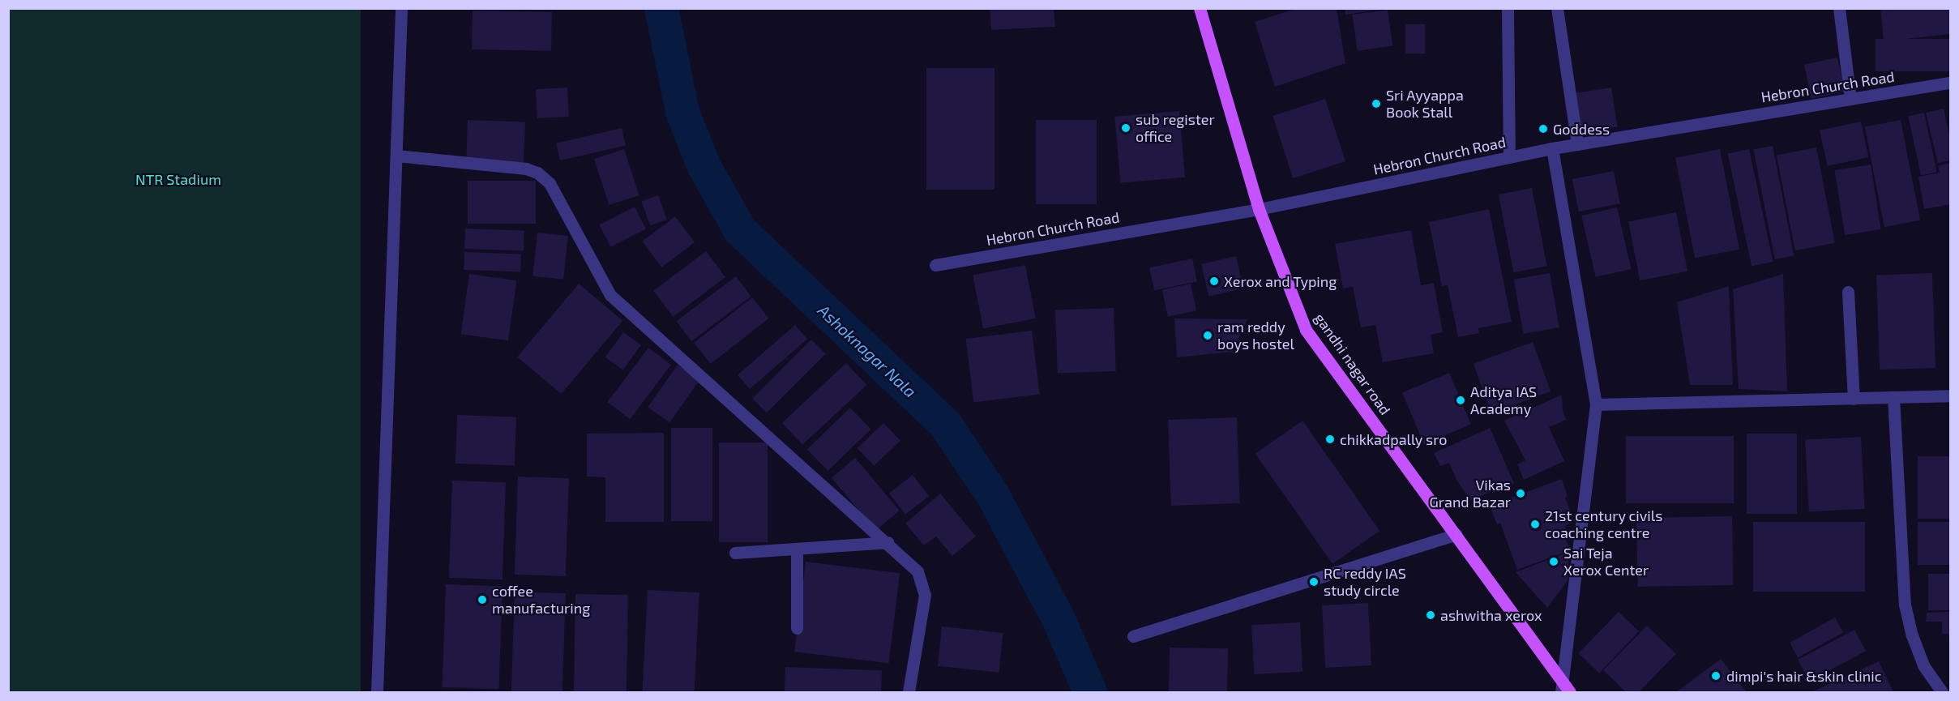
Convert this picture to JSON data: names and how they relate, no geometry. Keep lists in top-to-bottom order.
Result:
{
  "streets": {
    "main road": ["gandhi nagar road"],
    "street": ["Hebron Church Road"]
  },
  "crossings": [
    ["Hebron Church Road", "gandhi nagar road"]
  ],
  "water": ["Ashoknagar Nala"],
  "parks": ["NTR Stadium"],
  "places": [
    "Sri Ayyappa Book Stall",
    "sub register office",
    "Goddess",
    "Xerox and Typing",
    "ram reddy boys hostel",
    "Aditya IAS Academy",
    "chikkadpally sro",
    "Vikas Grand Bazar",
    "21st century civils coaching centre",
    "Sai Teja Xerox Center",
    "RC reddy IAS study circle",
    "coffee manufacturing",
    "ashwitha xerox",
    "dimpi's hair &skin clinic"
  ]
}
